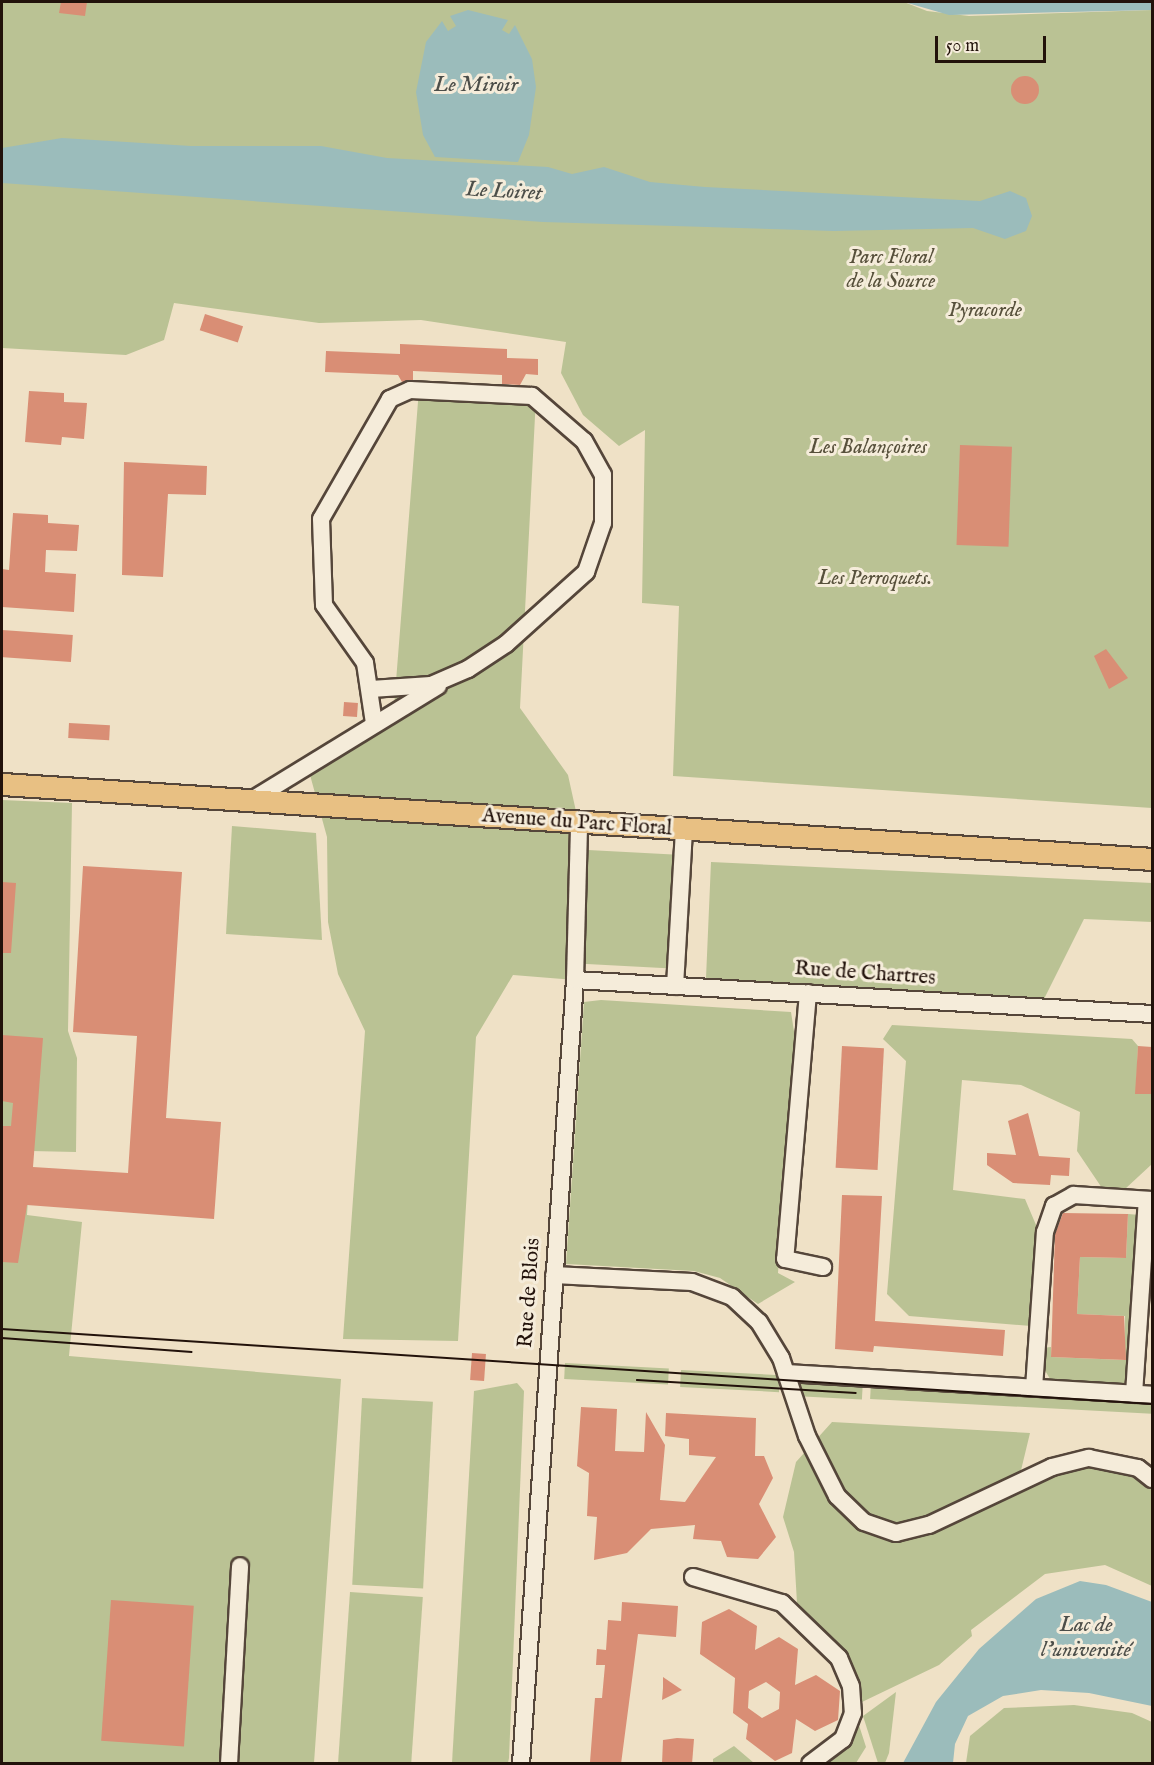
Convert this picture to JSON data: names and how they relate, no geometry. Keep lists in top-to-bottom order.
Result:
{
  "streets": {
    "main road": ["Avenue du Parc Floral"],
    "street": ["Rue de Chartres", "Rue de Blois"]
  },
  "crossings": [
    ["Avenue du Parc Floral", "Rue de Blois"],
    ["Rue de Chartres", "Rue de Blois"]
  ],
  "water": ["Le Miroir", "Le Loiret", "Lac de l'université"],
  "parks": [
    "Parc Floral de la Source",
    "Pyracorde",
    "Les Balançoires",
    "Les Perroquets."
  ],
  "scale_bar": "50 m"
}
